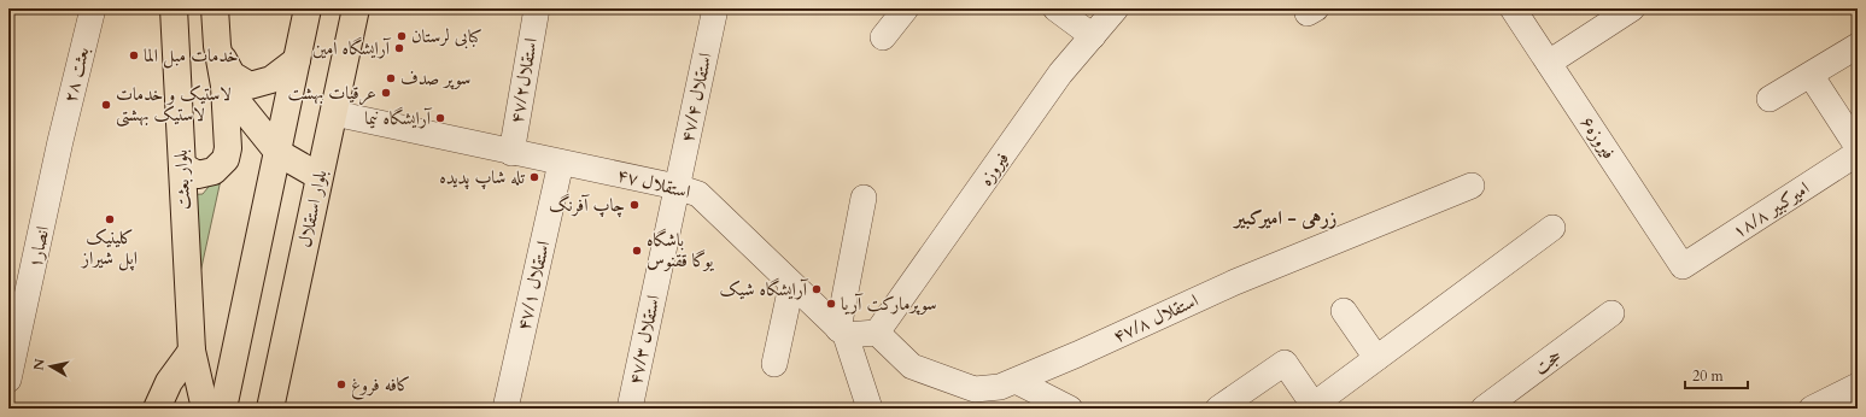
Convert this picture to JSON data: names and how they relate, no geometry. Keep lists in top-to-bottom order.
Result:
{
  "streets": {
    "main road": ["بلوار بعثت", "بلوار استقلال"],
    "street": [
      "بعثت ۲۸",
      "استقلال۴۷/۲",
      "۴۷/۴ استقلال",
      "فیروزه۶",
      "فیروزه",
      "۴۷ استقلال",
      "۱۸/۸ امیرکبیر",
      "انصار۱",
      "۴۷/۱ استقلال",
      "۴۷/۸ استقلال",
      "۴۷/۳ استقلال",
      "حجت"
    ]
  },
  "crossings": [
    ["بعثت ۲۸", "انصار۱"],
    ["استقلال۴۷/۲", "۴۷ استقلال"],
    ["۴۷/۴ استقلال", "۴۷ استقلال"],
    ["۴۷/۴ استقلال", "۴۷/۳ استقلال"],
    ["فیروزه۶", "۱۸/۸ امیرکبیر"],
    ["فیروزه", "۴۷/۸ استقلال"],
    ["۴۷ استقلال", "بلوار استقلال"],
    ["۴۷ استقلال", "۴۷/۱ استقلال"],
    ["۴۷ استقلال", "۴۷/۳ استقلال"]
  ],
  "districts": ["زرهی - امیرکبیر"],
  "places": [
    "کبابی لرستان",
    "آرایشگاه امین",
    "خدمات مبل الما",
    "سوپر صدف",
    "عرقیات بهشت",
    "لاستیک و خدمات لاستیک بهشتی",
    "آرایشگاه نیما",
    "تله شاپ پدیده",
    "چاپ آفرنگ",
    "کلینیک اپل شیراز",
    "باشگاه یوگا ققنوس",
    "آرایشگاه شیک",
    "سوپرمارکت آریا",
    "کافه فروغ"
  ],
  "scale_bar": "20 m",
  "north": "left"
}
